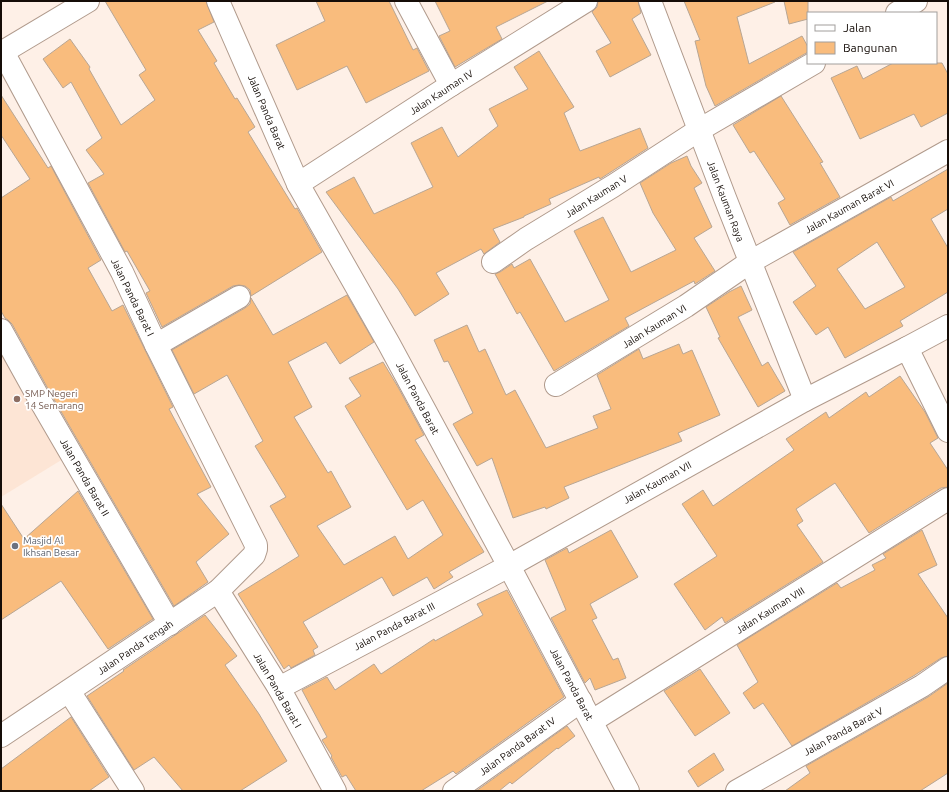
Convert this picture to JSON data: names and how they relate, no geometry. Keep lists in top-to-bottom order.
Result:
{
  "streets": {
    "street": [
      "Jalan Kauman IV",
      "Jalan Panda Barat",
      "Jalan Kauman V",
      "Jalan Kauman Raya",
      "Jalan Kauman Barat VI",
      "Jalan Panda Barat I",
      "Jalan Kauman VI",
      "Jalan Panda Barat II",
      "Jalan Kauman VII",
      "Jalan Kauman VIII",
      "Jalan Panda Barat III",
      "Jalan Panda Tengah",
      "Jalan Panda Barat V",
      "Jalan Panda Barat IV"
    ]
  },
  "crossings": [
    ["Jalan Kauman IV", "Jalan Panda Barat"],
    ["Jalan Panda Barat", "Jalan Kauman VII"],
    ["Jalan Panda Barat", "Jalan Kauman VIII"],
    ["Jalan Panda Barat", "Jalan Panda Barat III"],
    ["Jalan Panda Barat", "Jalan Panda Barat IV"],
    ["Jalan Kauman V", "Jalan Kauman Raya"],
    ["Jalan Kauman Raya", "Jalan Kauman Barat VI"],
    ["Jalan Kauman Raya", "Jalan Kauman VI"],
    ["Jalan Kauman Raya", "Jalan Kauman VII"],
    ["Jalan Kauman Barat VI", "Jalan Kauman VI"],
    ["Jalan Panda Barat I", "Jalan Panda Barat III"],
    ["Jalan Panda Barat I", "Jalan Panda Tengah"],
    ["Jalan Panda Barat II", "Jalan Panda Tengah"],
    ["Jalan Kauman VII", "Jalan Panda Barat III"]
  ],
  "places": ["SMP Negeri 14 Semarang", "Masjid Al Ikhsan Besar"],
  "legend": ["Jalan", "Bangunan"]
}
